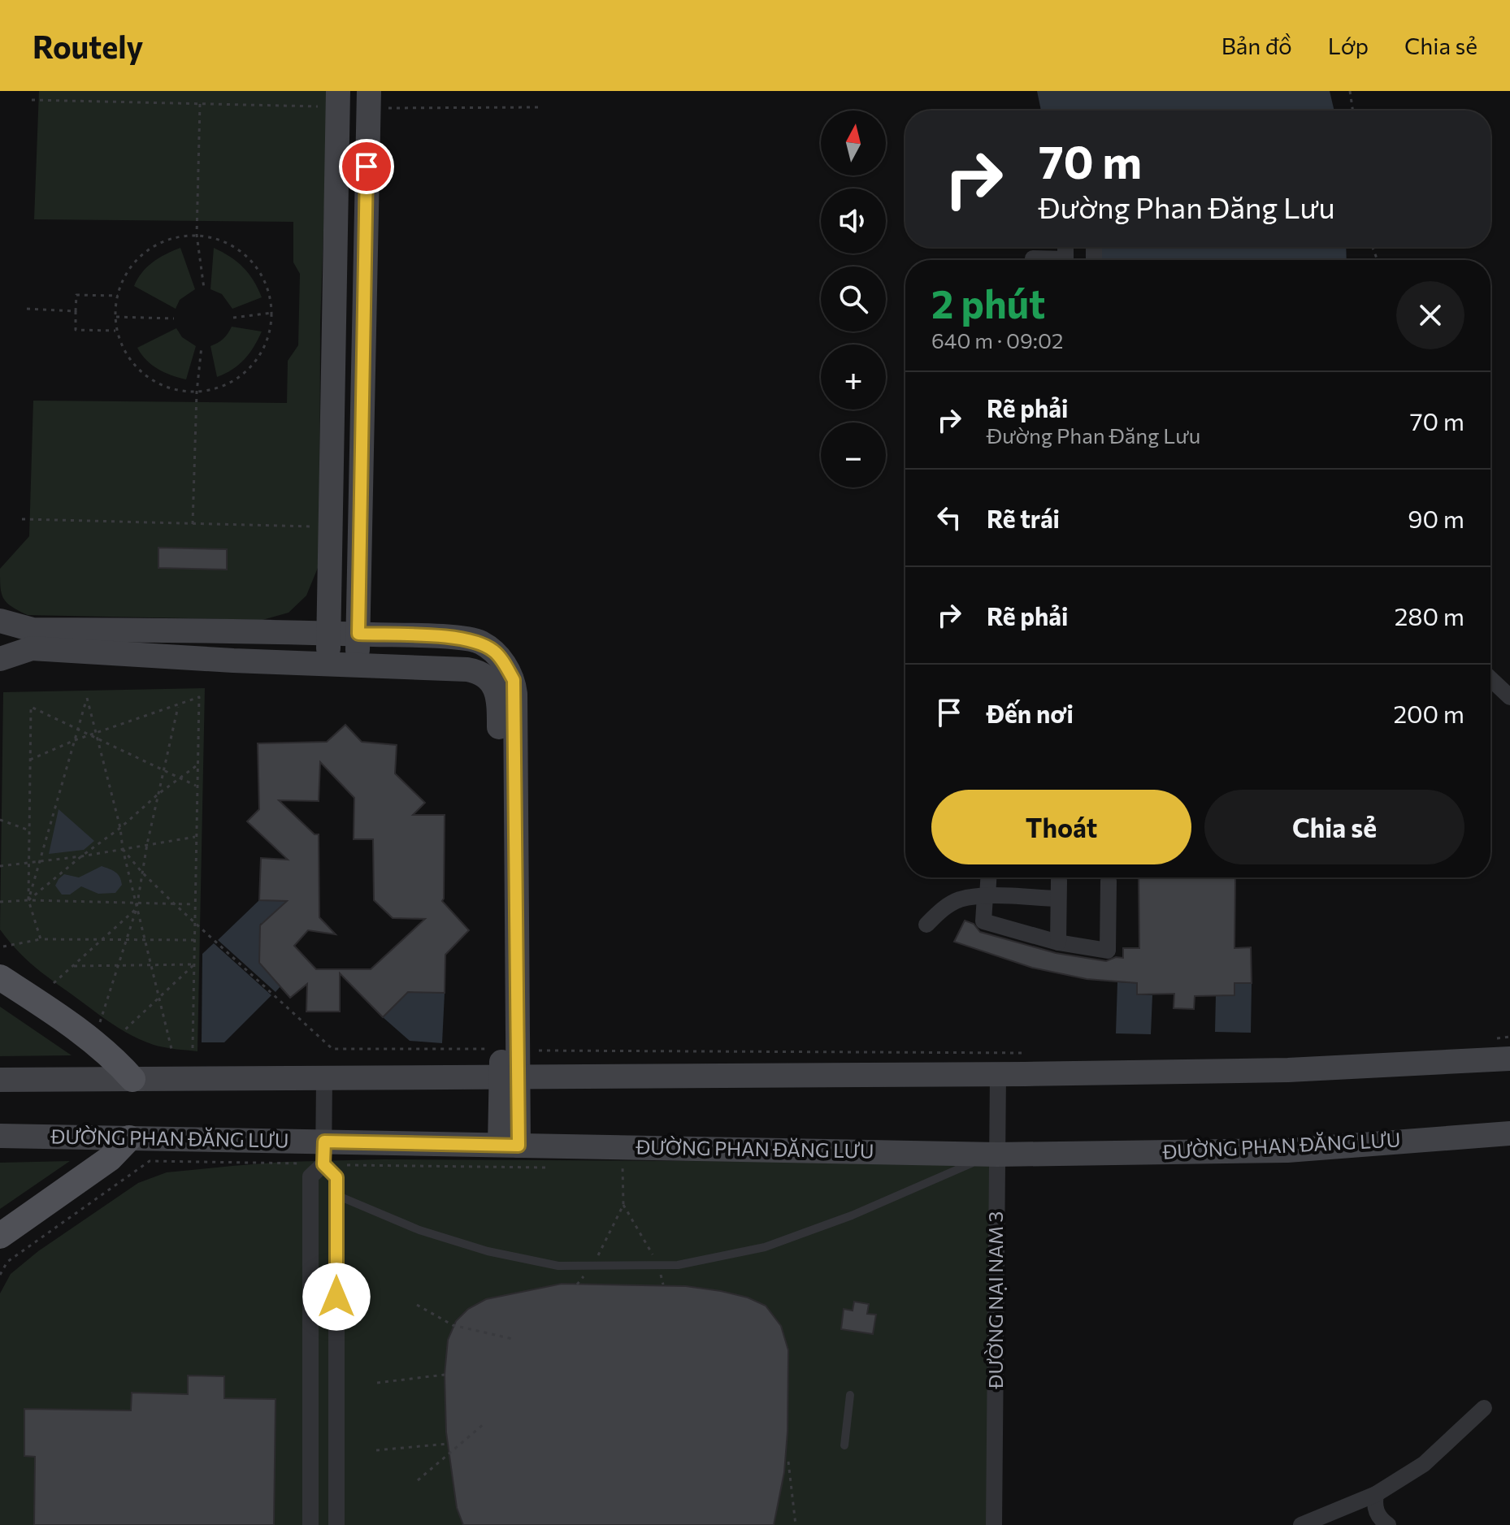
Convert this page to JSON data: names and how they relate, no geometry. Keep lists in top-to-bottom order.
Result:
{
  "streets": {
    "street": ["ĐƯỜNG PHAN ĐĂNG LƯU", "ĐƯỜNG NẠI NAM 3"]
  },
  "crossings": [
    ["ĐƯỜNG PHAN ĐĂNG LƯU", "ĐƯỜNG NẠI NAM 3"]
  ],
  "north": "top",
  "page": {
    "header": "Routely",
    "nav": ["Bản đồ", "Lớp", "Chia sẻ"],
    "map_buttons": ["+", "−"],
    "turn": ["70 m", "Đường Phan Đăng Lưu"],
    "heading": ["2 phút", "640 m · 09:02"],
    "list": [
      {
        "name": "Rẽ phải",
        "note": "Đường Phan Đăng Lưu",
        "value": "70 m"
      },
      {
        "name": "Rẽ trái",
        "value": "90 m"
      },
      {
        "name": "Rẽ phải",
        "value": "280 m"
      },
      {
        "name": "Đến nơi",
        "value": "200 m"
      }
    ],
    "buttons": ["Thoát", "Chia sẻ"]
  }
}
